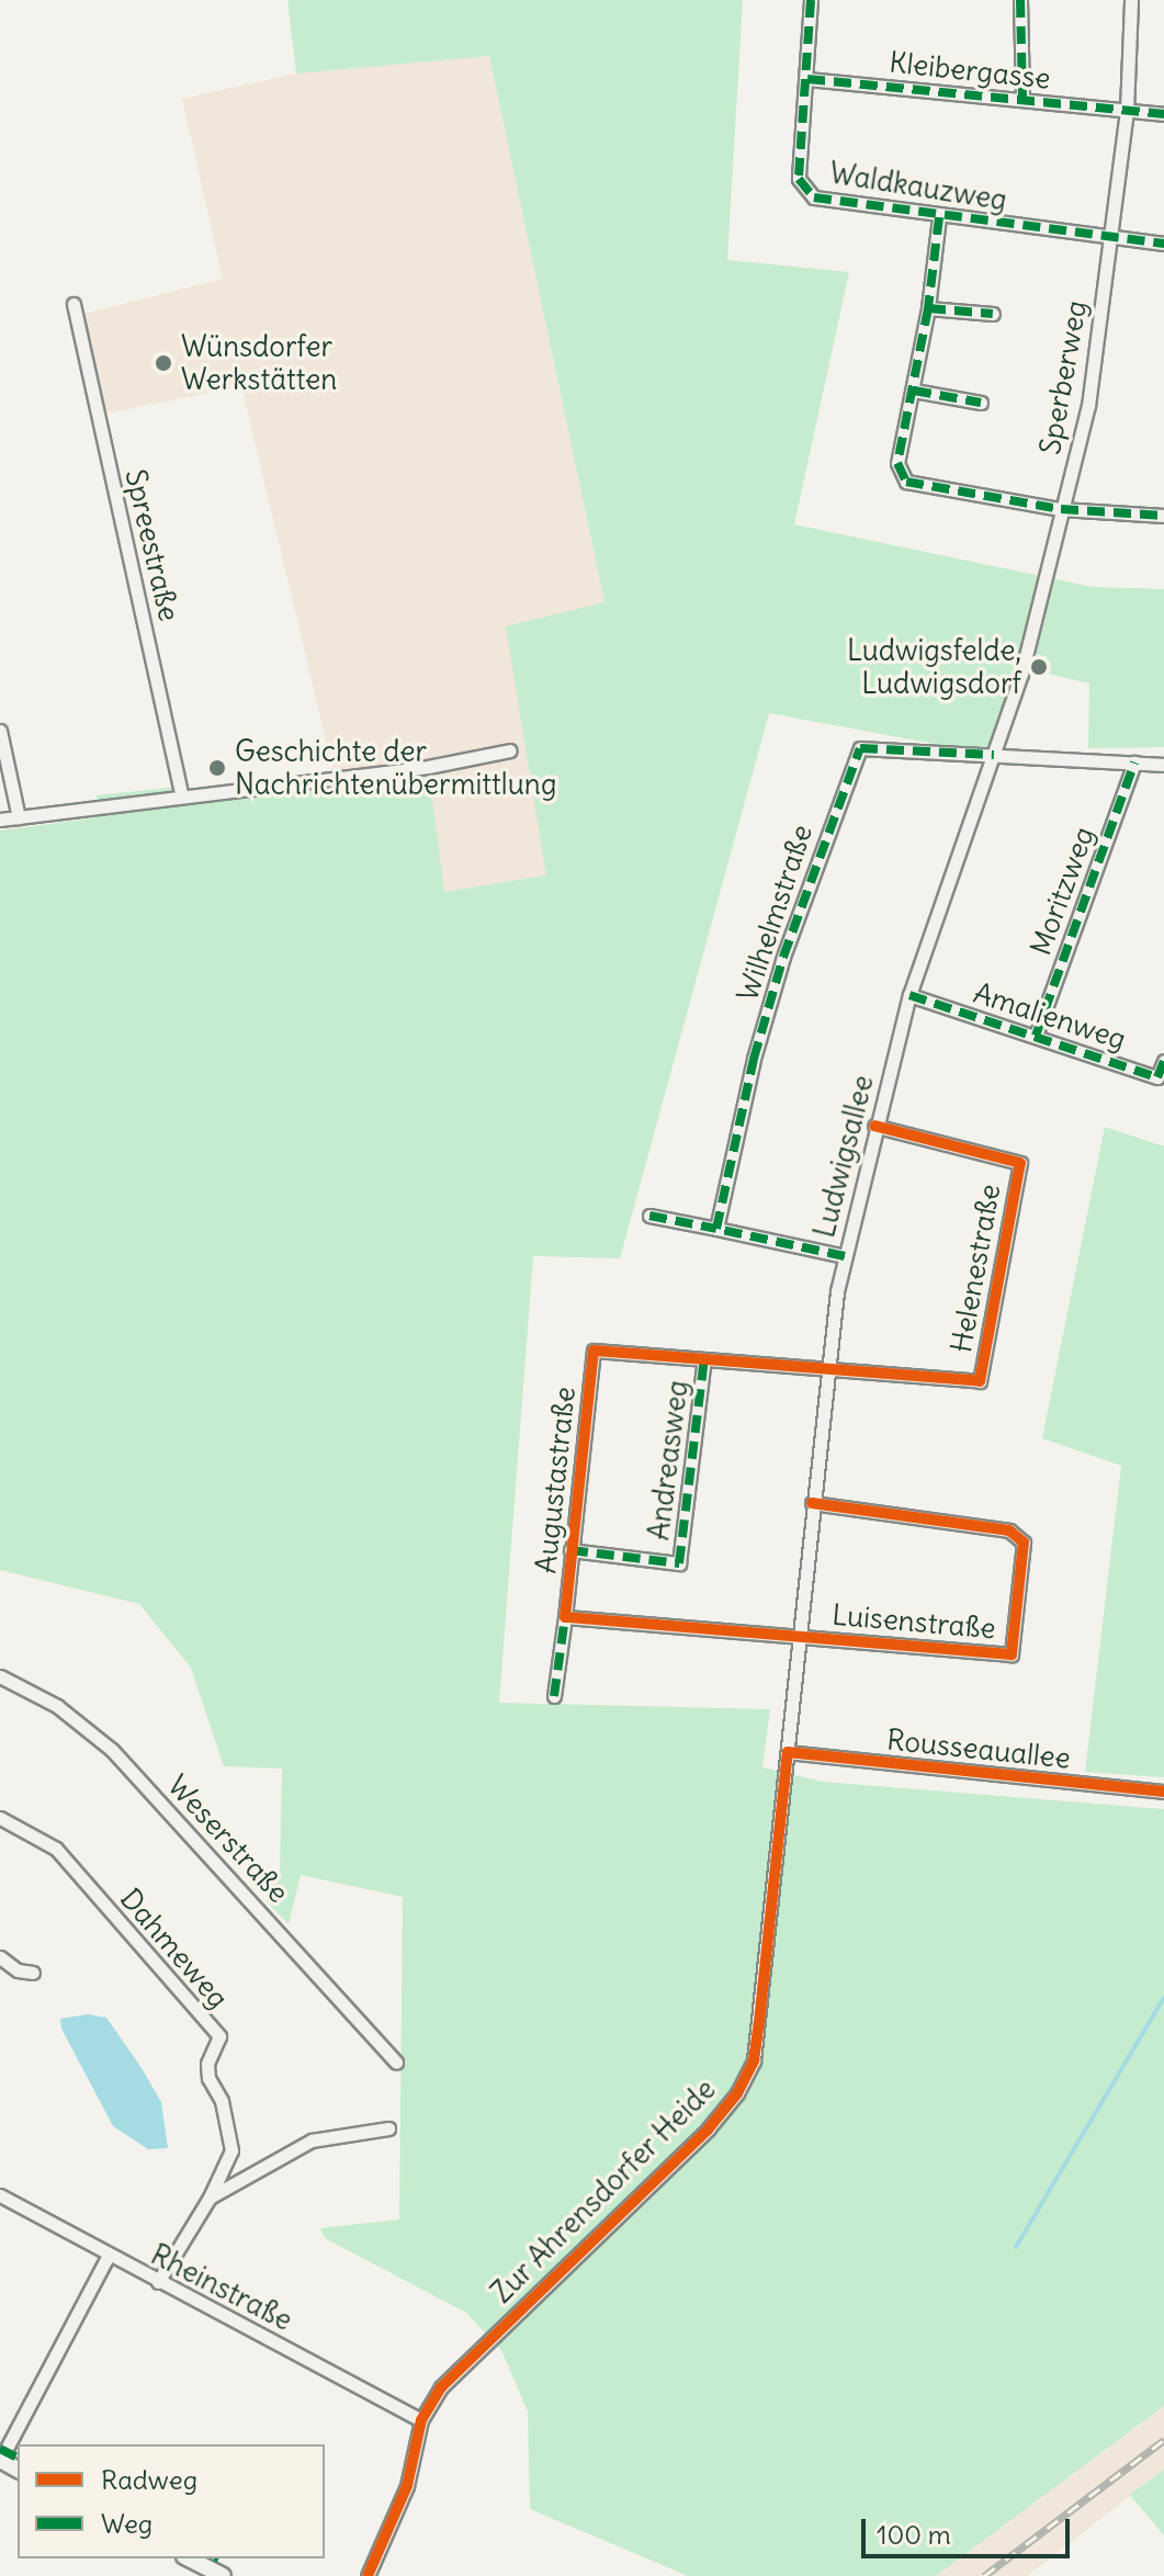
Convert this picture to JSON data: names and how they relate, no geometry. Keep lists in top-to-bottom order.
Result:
{
  "streets": {
    "street": [
      "Kleibergasse",
      "Waldkauzweg",
      "Sperberweg",
      "Spreestraße",
      "Moritzweg",
      "Wilhelmstraße",
      "Amalienweg",
      "Ludwigsallee",
      "Helenestraße",
      "Andreasweg",
      "Augustastraße",
      "Luisenstraße",
      "Rousseauallee",
      "Weserstraße",
      "Dahmeweg",
      "Zur Ahrensdorfer Heide",
      "Rheinstraße"
    ]
  },
  "crossings": [
    ["Kleibergasse", "Waldkauzweg"],
    ["Kleibergasse", "Sperberweg"],
    ["Waldkauzweg", "Sperberweg"],
    ["Sperberweg", "Wilhelmstraße"],
    ["Sperberweg", "Ludwigsallee"],
    ["Moritzweg", "Amalienweg"],
    ["Wilhelmstraße", "Ludwigsallee"],
    ["Amalienweg", "Ludwigsallee"],
    ["Ludwigsallee", "Helenestraße"],
    ["Ludwigsallee", "Augustastraße"],
    ["Ludwigsallee", "Luisenstraße"],
    ["Ludwigsallee", "Rousseauallee"],
    ["Ludwigsallee", "Zur Ahrensdorfer Heide"],
    ["Helenestraße", "Augustastraße"],
    ["Andreasweg", "Augustastraße"],
    ["Augustastraße", "Luisenstraße"],
    ["Rousseauallee", "Zur Ahrensdorfer Heide"],
    ["Zur Ahrensdorfer Heide", "Rheinstraße"]
  ],
  "places": ["Wünsdorfer Werkstätten", "Ludwigsfelde, Ludwigsdorf", "Geschichte der Nachrichtenübermittlung"],
  "legend": ["Radweg", "Weg"],
  "scale_bar": "100 m"
}
